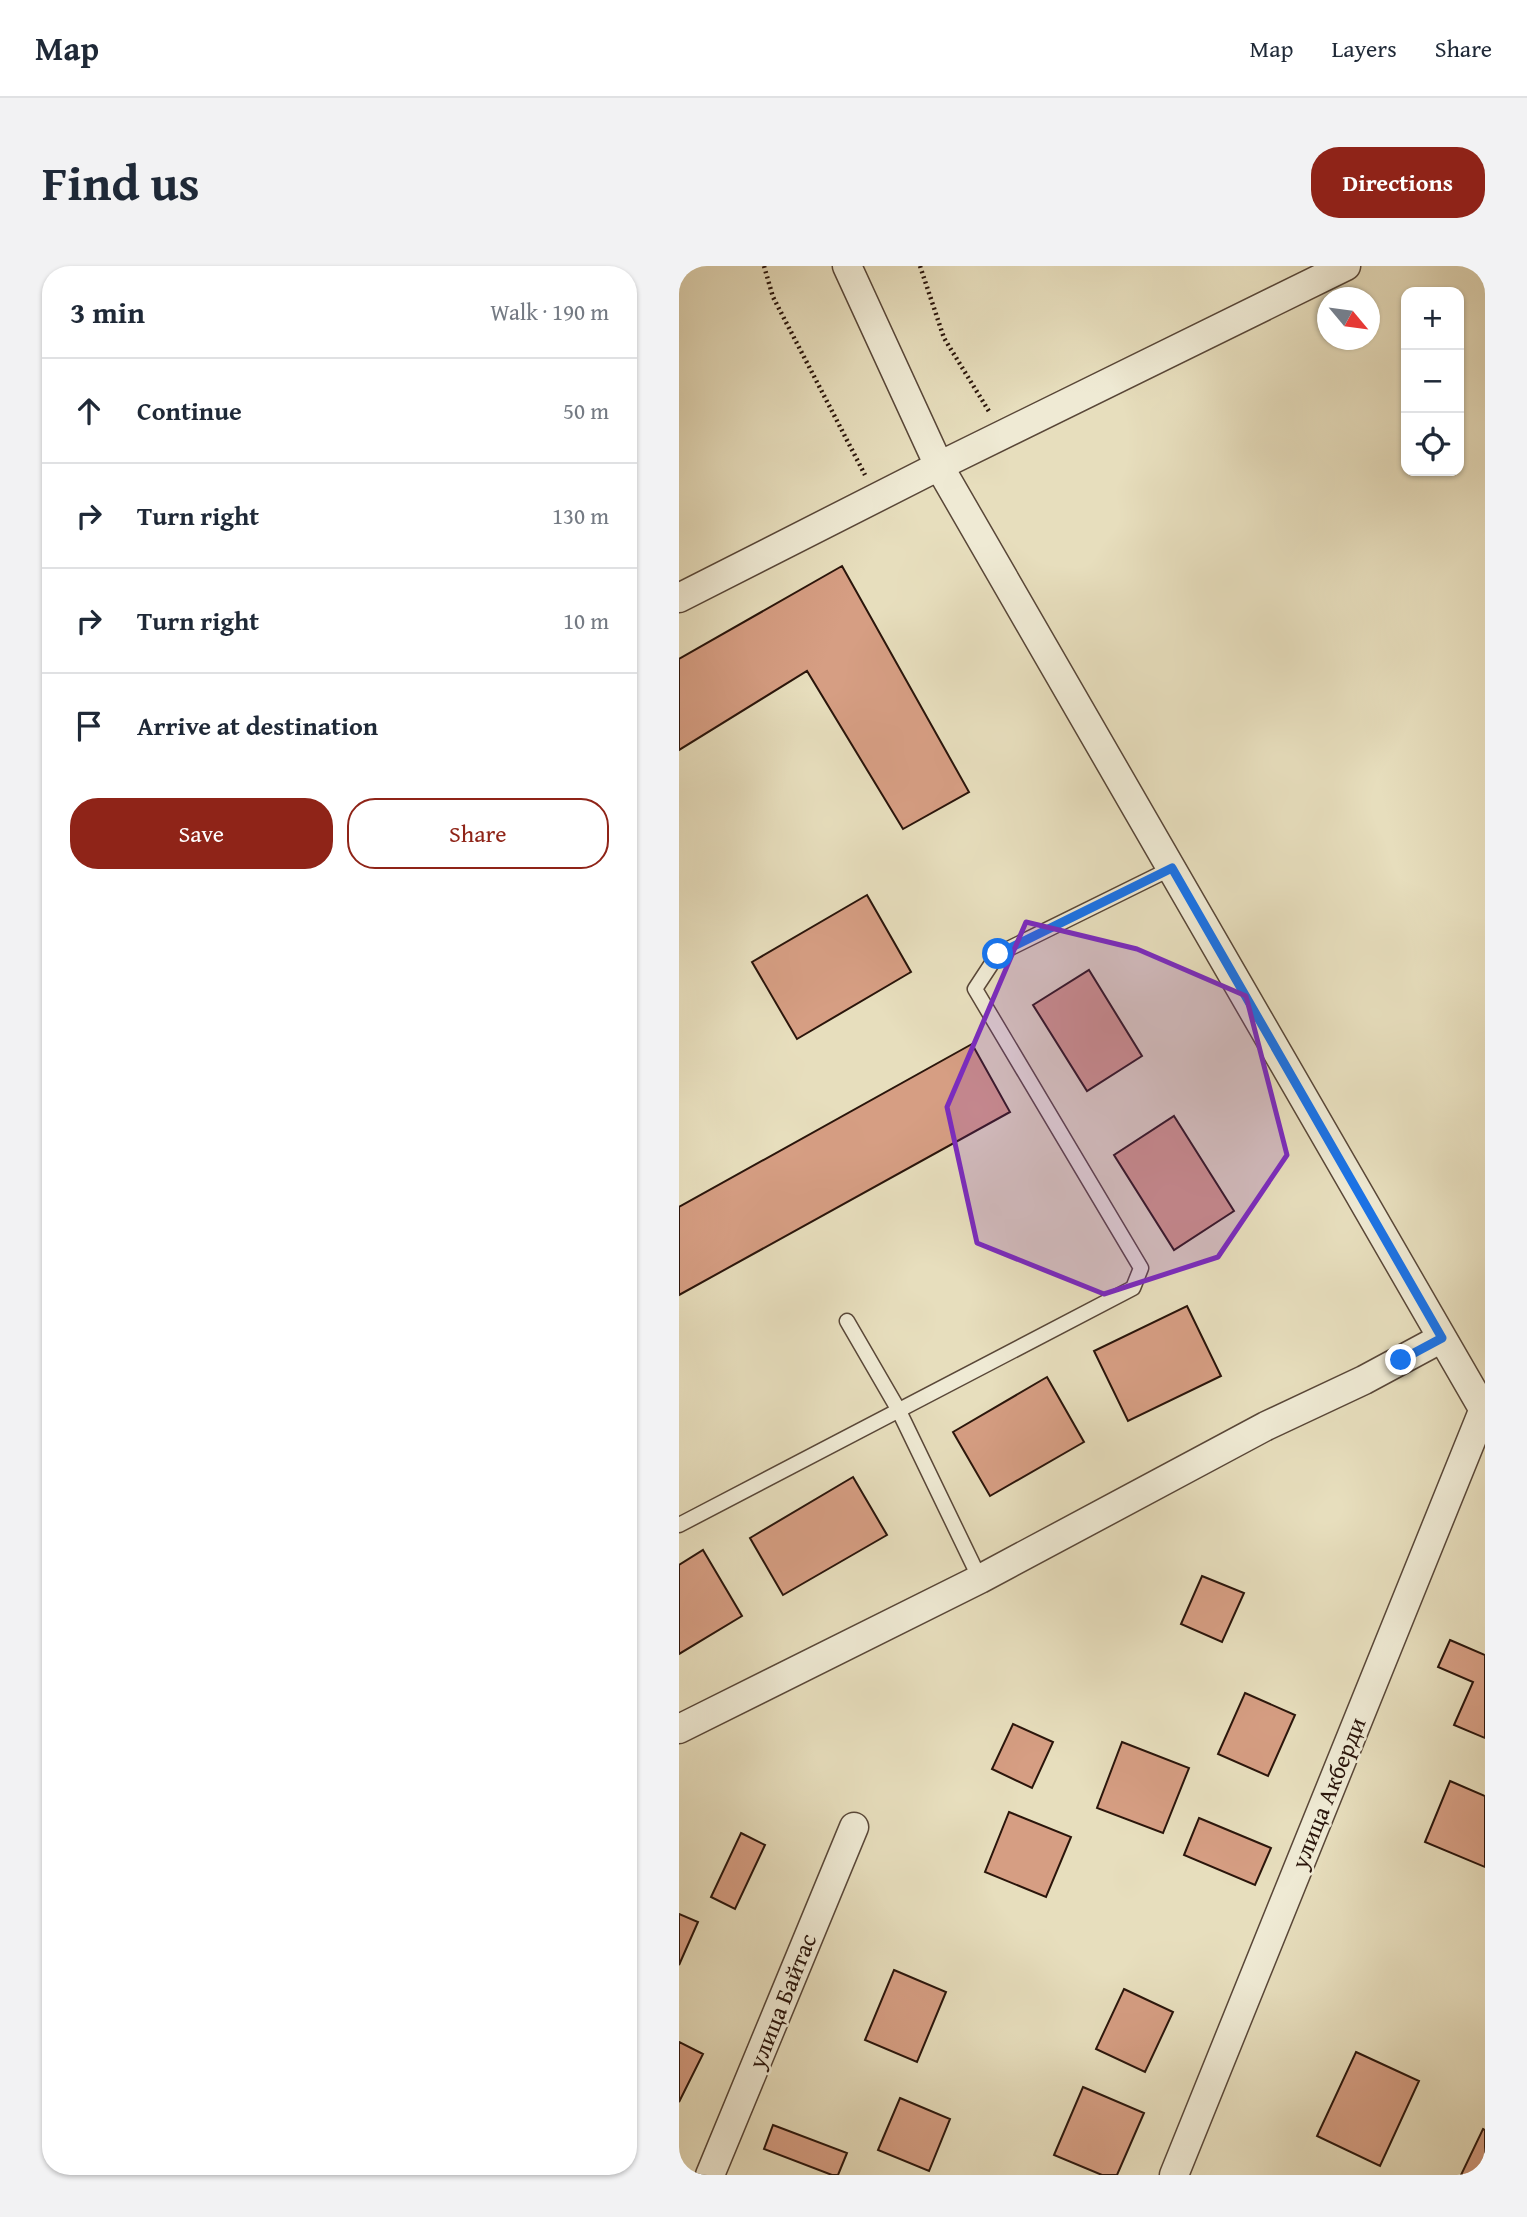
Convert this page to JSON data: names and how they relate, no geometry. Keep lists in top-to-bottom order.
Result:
{
  "streets": {
    "street": ["улица Акберди", "улица Байтас"]
  },
  "north": "bottom right",
  "page": {
    "header": "Map",
    "nav": ["Map", "Layers", "Share"],
    "title": "Find us",
    "buttons": [
      "Directions",
      ["Save", "Share"]
    ],
    "heading": ["3 min", "Walk · 190 m"],
    "map_buttons": ["+", "−"],
    "list": [
      ["Continue", "50 m"],
      ["Turn right", "130 m"],
      ["Turn right", "10 m"],
      "Arrive at destination"
    ]
  }
}
